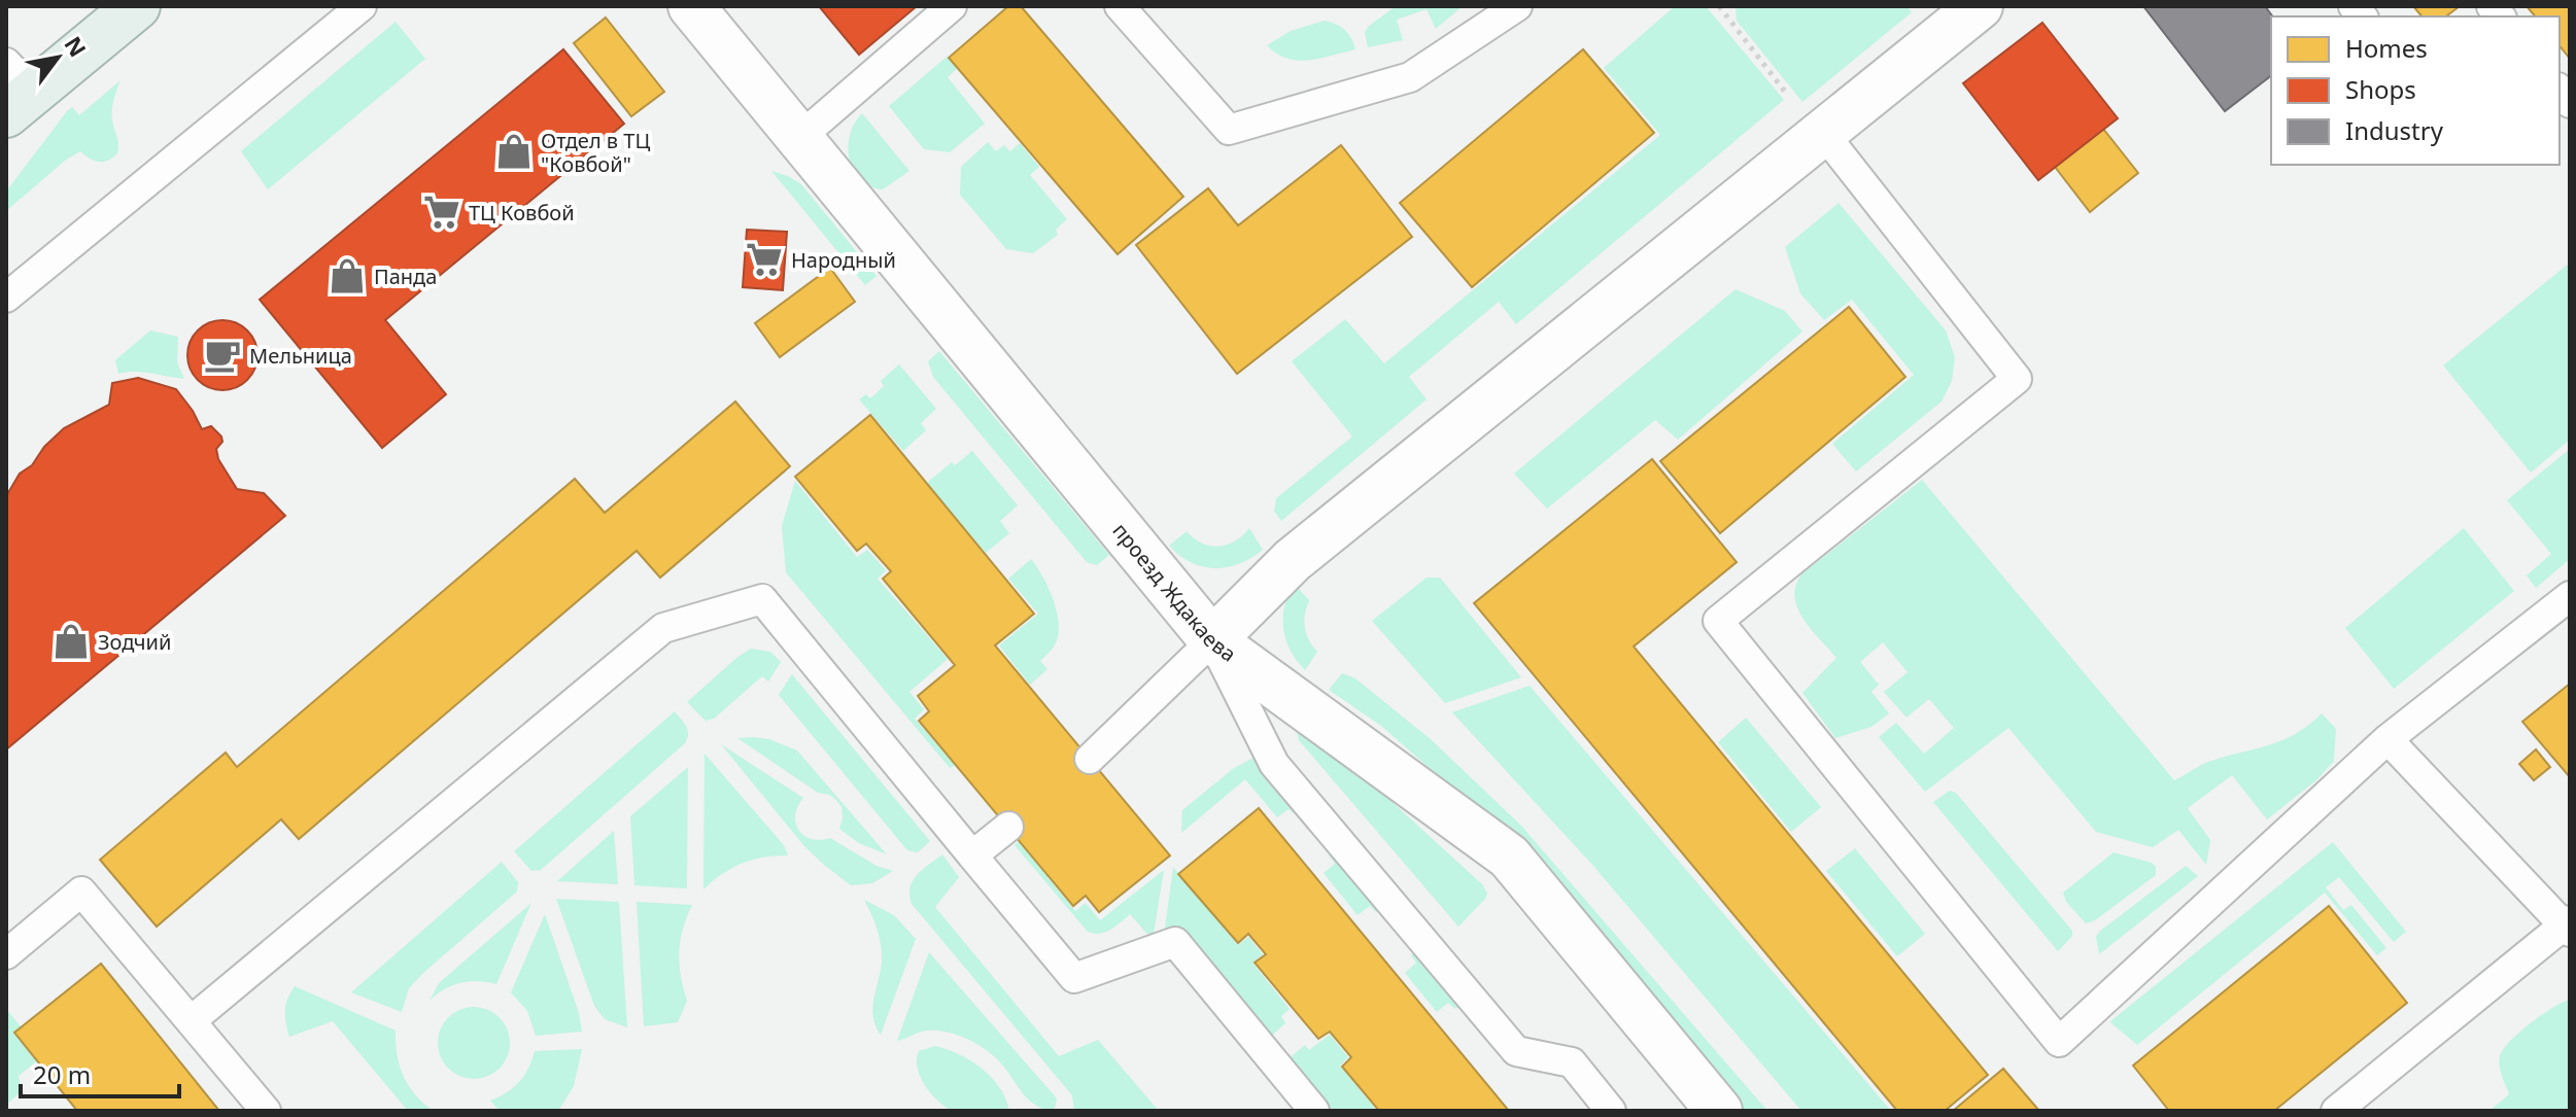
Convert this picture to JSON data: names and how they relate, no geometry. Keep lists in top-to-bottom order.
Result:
{
  "streets": {
    "street": ["проезд Ждакаева"]
  },
  "places": {
    "shop": ["Отдел в ТЦ \"Ковбой\"", "Панда", "Зодчий"],
    "supermarket": ["ТЦ Ковбой", "Народный"],
    "cafe": ["Мельница"]
  },
  "legend": ["Homes", "Shops", "Industry"],
  "scale_bar": "20 m",
  "north": "top right"
}
